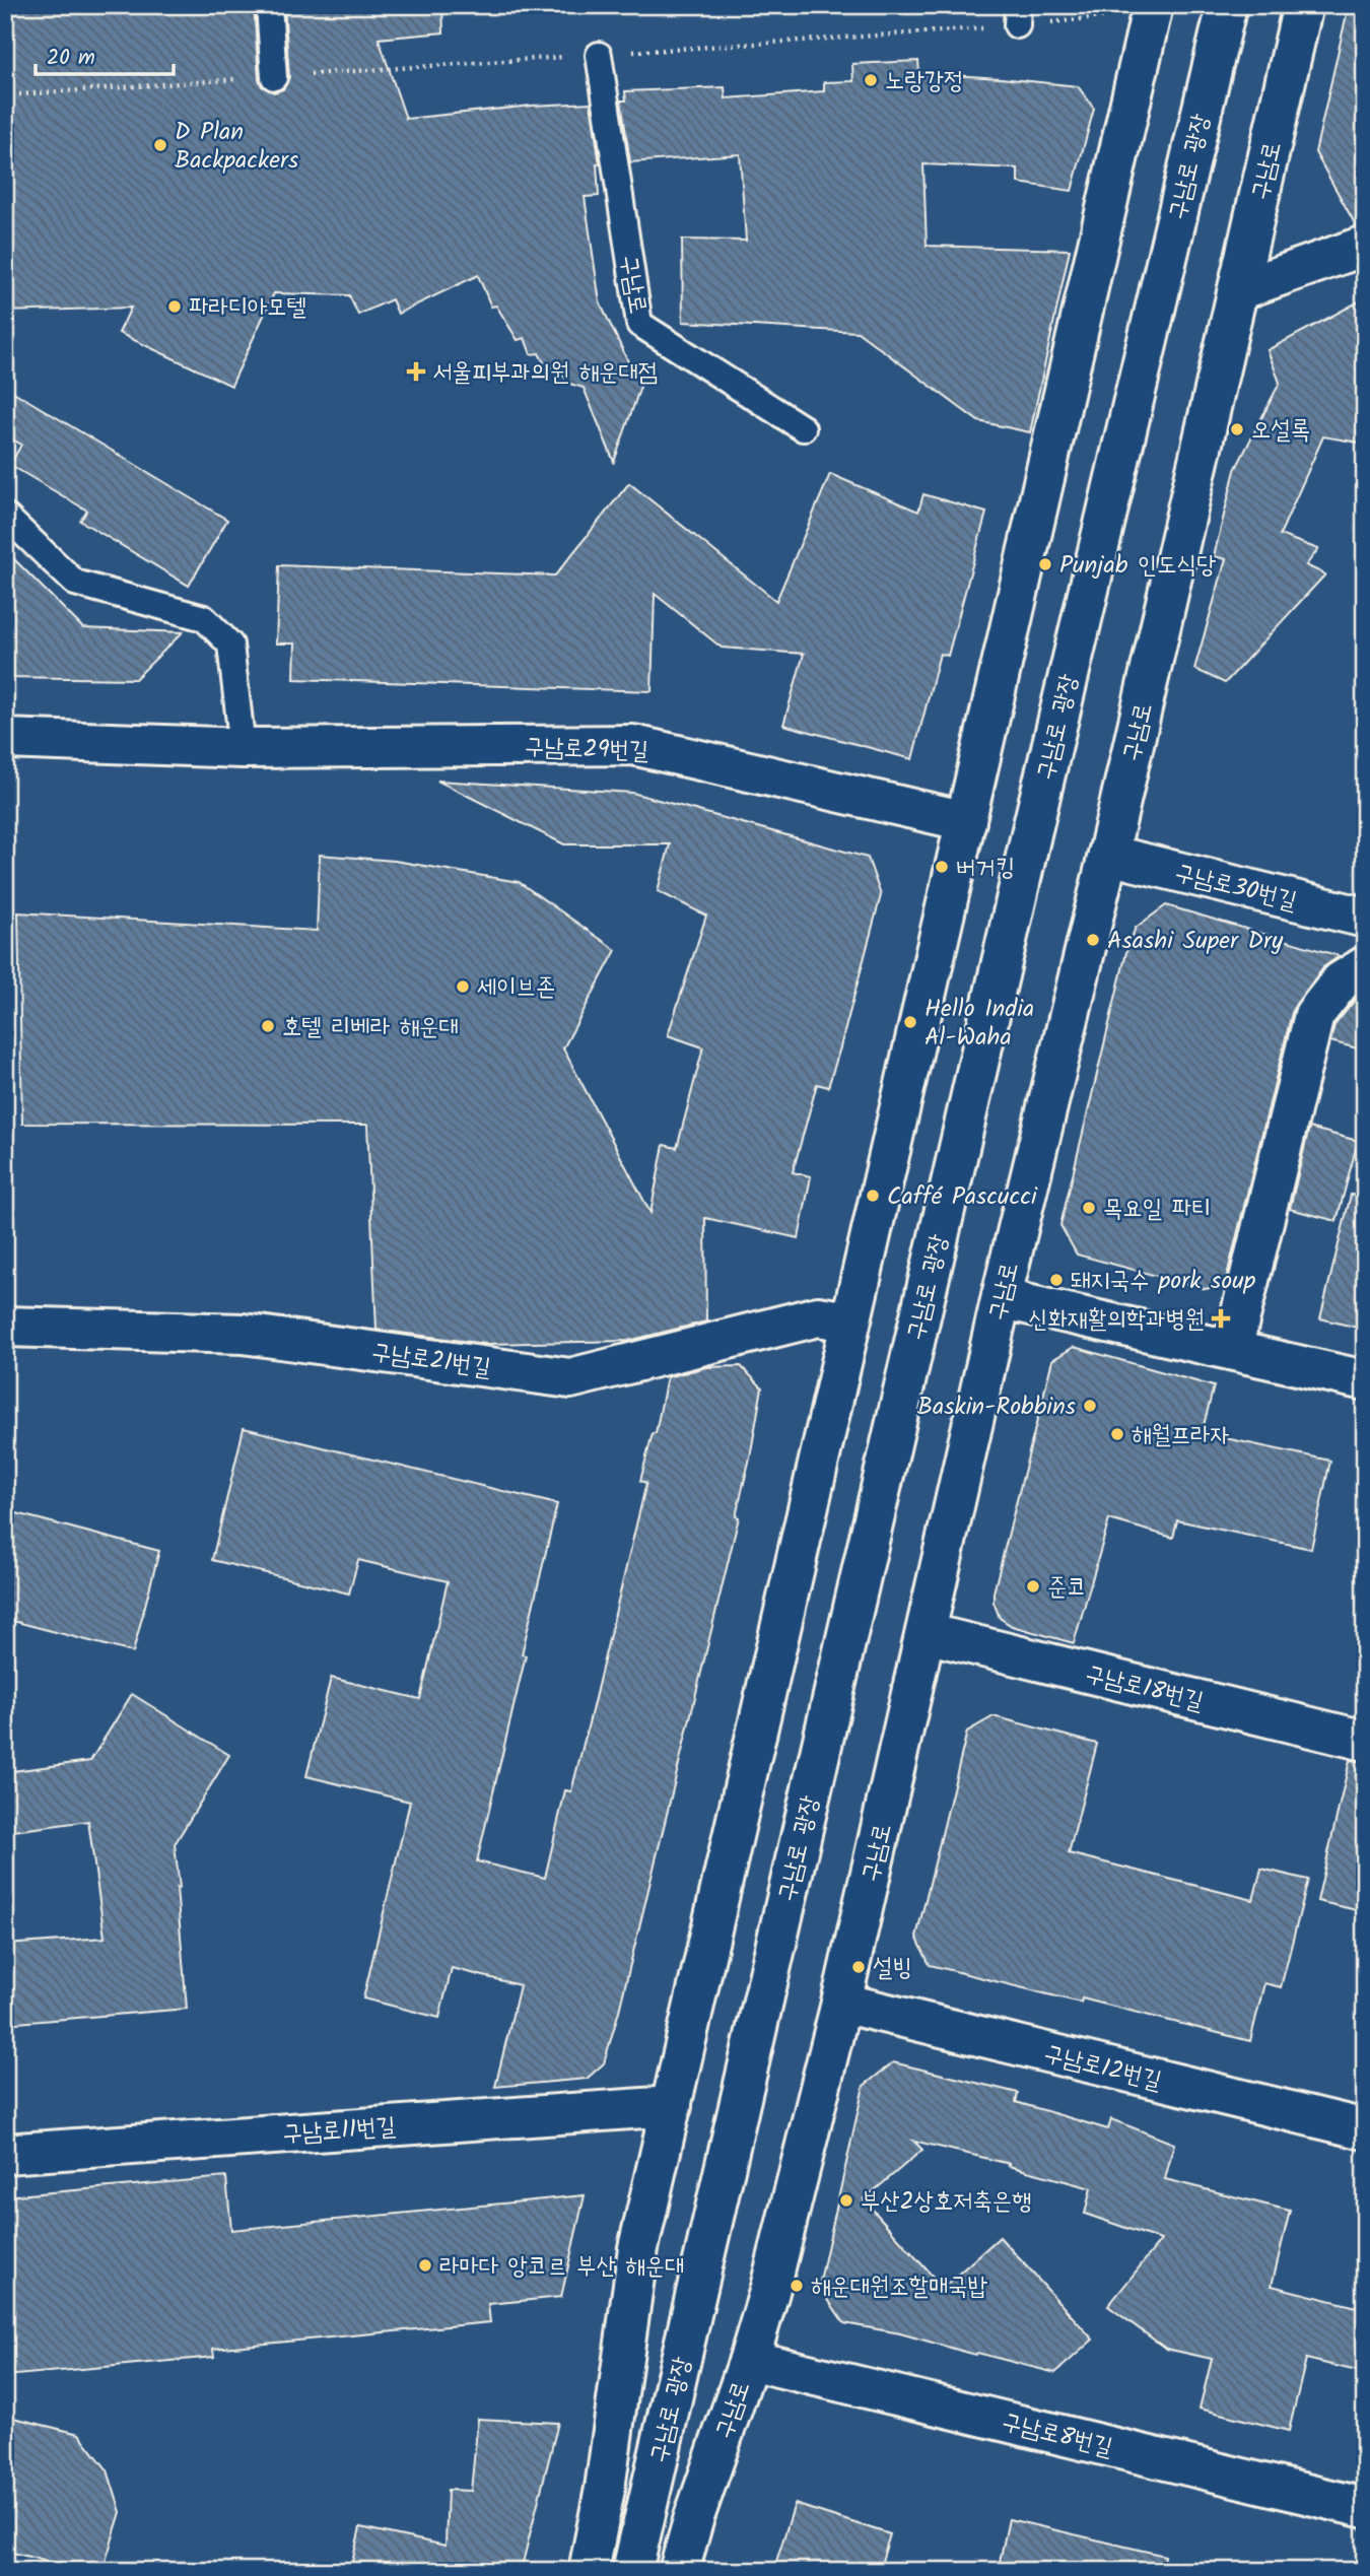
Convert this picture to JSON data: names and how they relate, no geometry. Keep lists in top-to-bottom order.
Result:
{
  "streets": {
    "street": [
      "구남로 광장",
      "구남로",
      "구남로29번길",
      "구남로30번길",
      "구남로21번길",
      "구남로18번길",
      "구남로12번길",
      "구남로11번길",
      "구남로8번길"
    ]
  },
  "crossings": [
    ["구남로", "구남로30번길"],
    ["구남로", "구남로18번길"],
    ["구남로", "구남로12번길"],
    ["구남로", "구남로8번길"]
  ],
  "places": {
    "other": [
      "노랑강정",
      "D Plan Backpackers",
      "파라디아모텔",
      "오설록",
      "Punjab 인도식당",
      "버거킹",
      "Asashi Super Dry",
      "세이브존",
      "Hello India Al-Waha",
      "호텔 리베라 해운대",
      "Caffé Pascucci",
      "목요일 파티",
      "돼지국수 pork soup",
      "Baskin-Robbins",
      "해월프라자",
      "준코",
      "설빙",
      "부산2상호저축은행",
      "라마다 앙코르 부산 해운대",
      "해운대원조할매국밥"
    ],
    "health": ["서울피부과의원 해운대점", "신화재활의학과병원"]
  },
  "scale_bar": "20 m"
}
